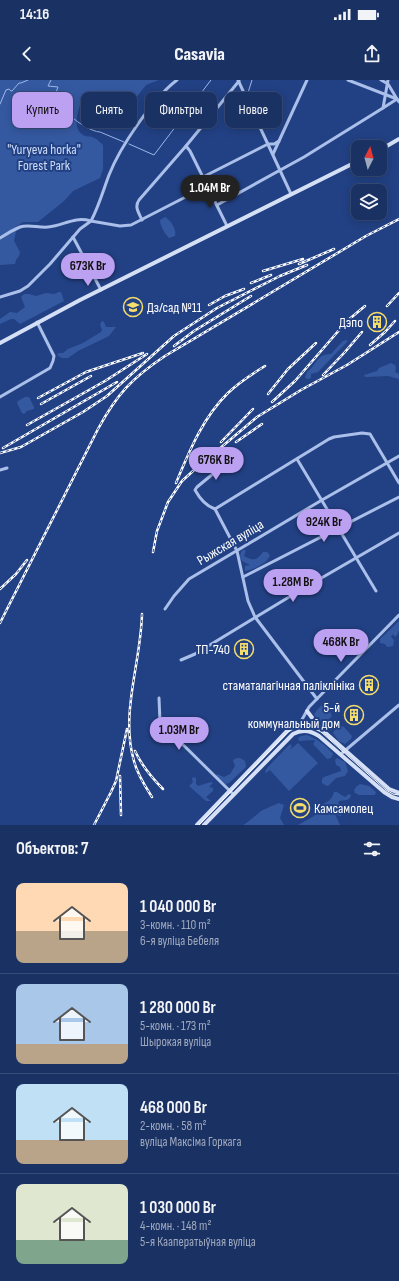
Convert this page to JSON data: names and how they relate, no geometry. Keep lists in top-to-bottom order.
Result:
{
  "streets": {
    "street": ["Рыжская вуліца"]
  },
  "parks": ["\"Yuryeva horka\" Forest Park"],
  "places": {
    "school or university": ["Дз/сад №11"],
    "building": [
      "Дэпо",
      "ТП-740",
      "стаматалагічная паліклініка",
      "5-й коммунальный дом"
    ],
    "sports": ["Камсамолец"]
  },
  "north": "top",
  "page": {
    "status": "14:16",
    "header": "Casavia",
    "chip": [
      "Купить",
      "Снять",
      "Фильтры",
      "Новое"
    ],
    "price": [
      "1.04M Br",
      "673K Br",
      "676K Br",
      "924K Br",
      "1.28M Br",
      "468K Br",
      "1.03M Br"
    ],
    "heading": "Объектов: 7",
    "list": [
      {
        "name": "1 040 000 Br",
        "note": "3-комн. · 110 m² · 6-я вуліца Бебеля"
      },
      {
        "name": "1 280 000 Br",
        "note": "5-комн. · 173 m² · Шырокая вуліца"
      },
      {
        "name": "468 000 Br",
        "note": "2-комн. · 58 m² · вуліца Максіма Горкага"
      },
      {
        "name": "1 030 000 Br",
        "note": "4-комн. · 148 m² · 5-я Кааператыўная вуліца"
      }
    ]
  }
}
